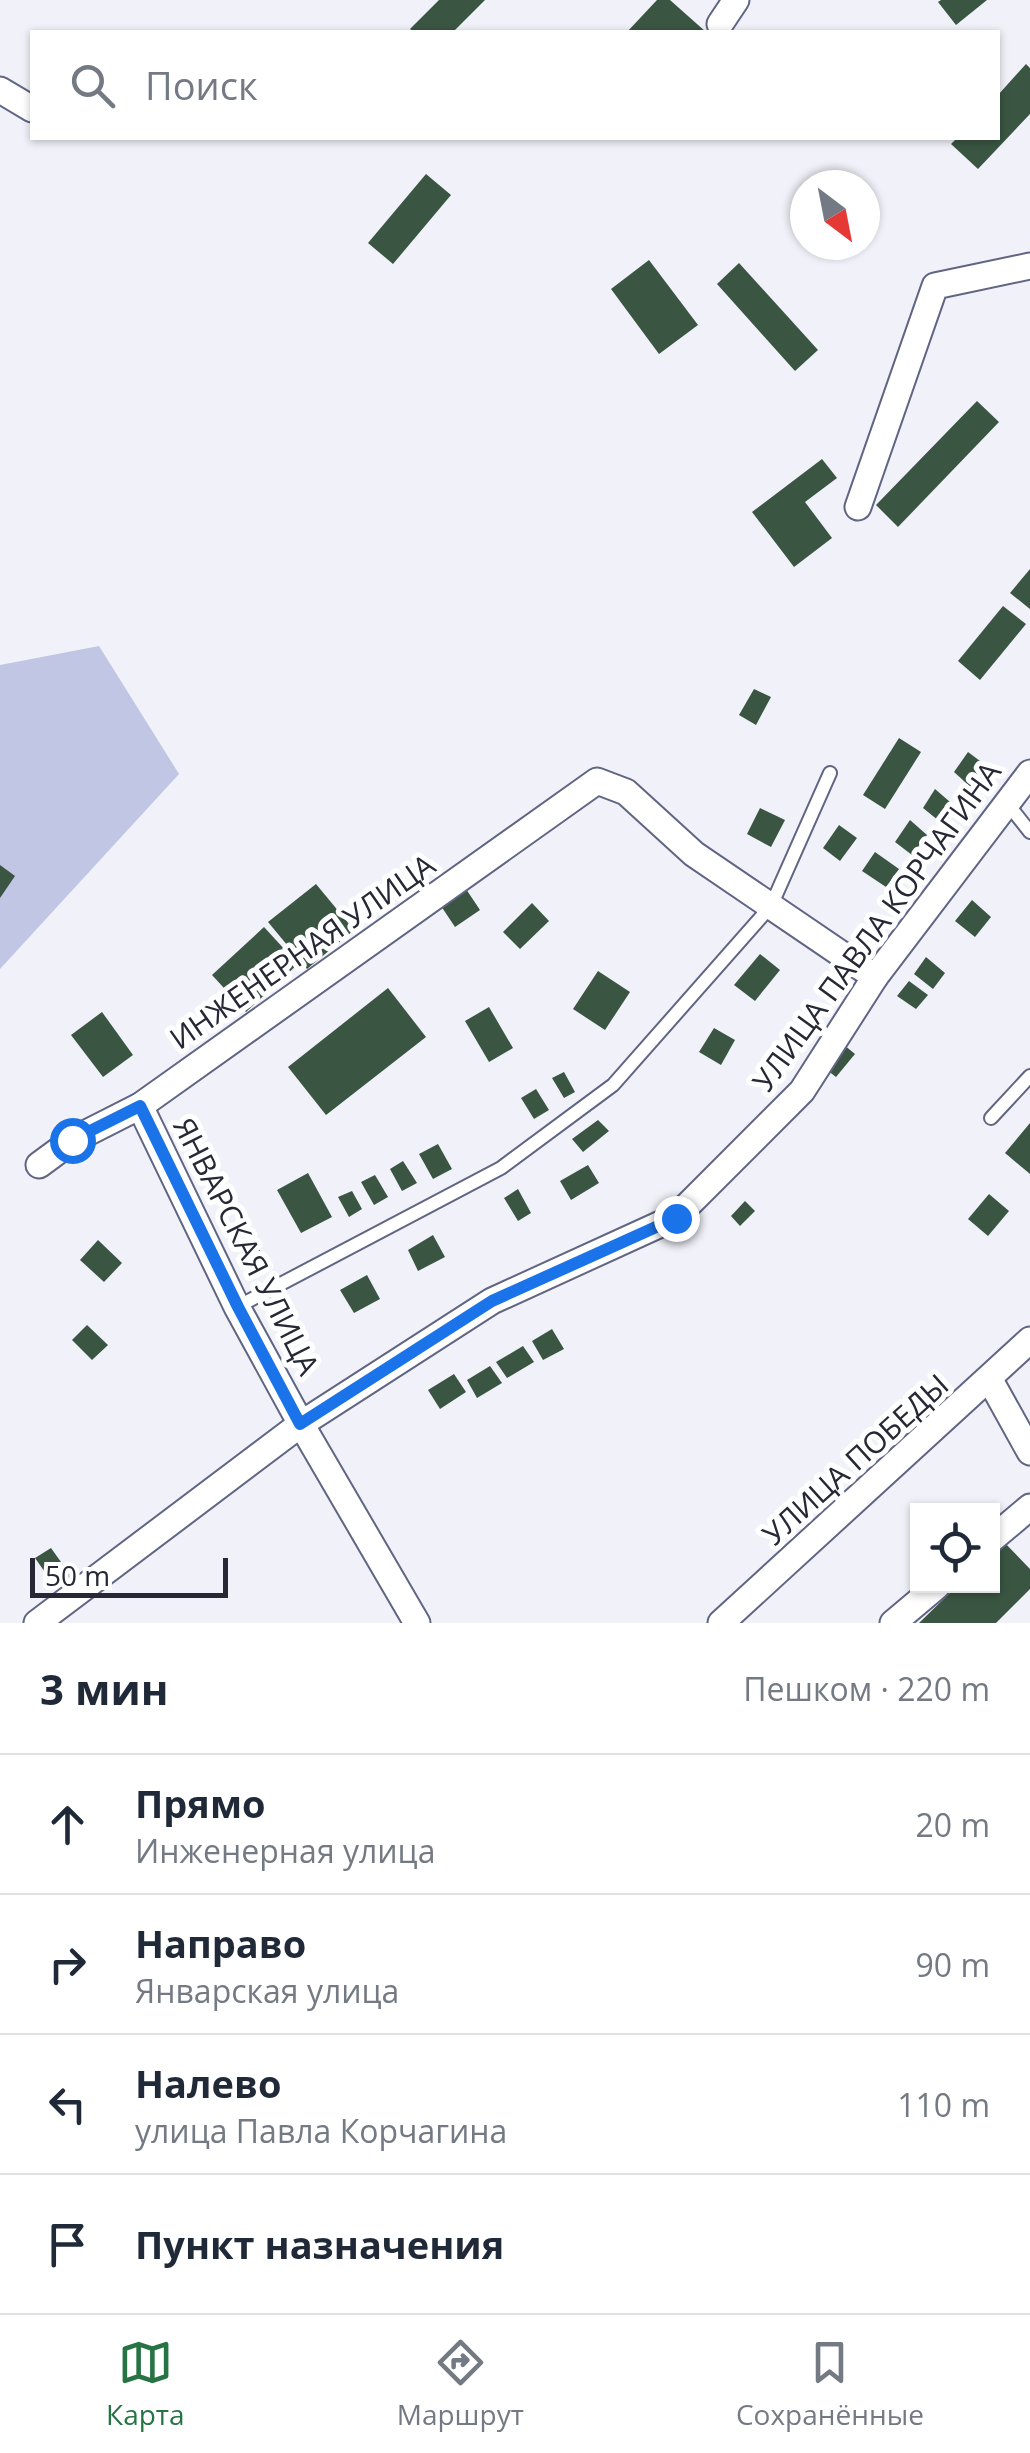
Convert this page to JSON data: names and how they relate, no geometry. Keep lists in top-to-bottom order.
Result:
{
  "streets": {
    "street": [
      "УЛИЦА ПАВЛА КОРЧАГИНА",
      "ИНЖЕНЕРНАЯ УЛИЦА",
      "ЯНВАРСКАЯ УЛИЦА",
      "УЛИЦА ПОБЕДЫ"
    ]
  },
  "crossings": [
    ["УЛИЦА ПАВЛА КОРЧАГИНА", "ЯНВАРСКАЯ УЛИЦА"],
    ["ИНЖЕНЕРНАЯ УЛИЦА", "ЯНВАРСКАЯ УЛИЦА"]
  ],
  "scale_bar": "50 m",
  "north": "bottom right",
  "page": {
    "search": "Поиск",
    "scale": "50 m",
    "heading": ["3 мин", "Пешком · 220 m"],
    "list": [
      ["Прямо", "Инженерная улица", "20 m"],
      ["Направо", "Январская улица", "90 m"],
      ["Налево", "улица Павла Корчагина", "110 m"],
      "Пункт назначения"
    ],
    "nav": ["Карта", "Маршрут", "Сохранённые"]
  }
}
